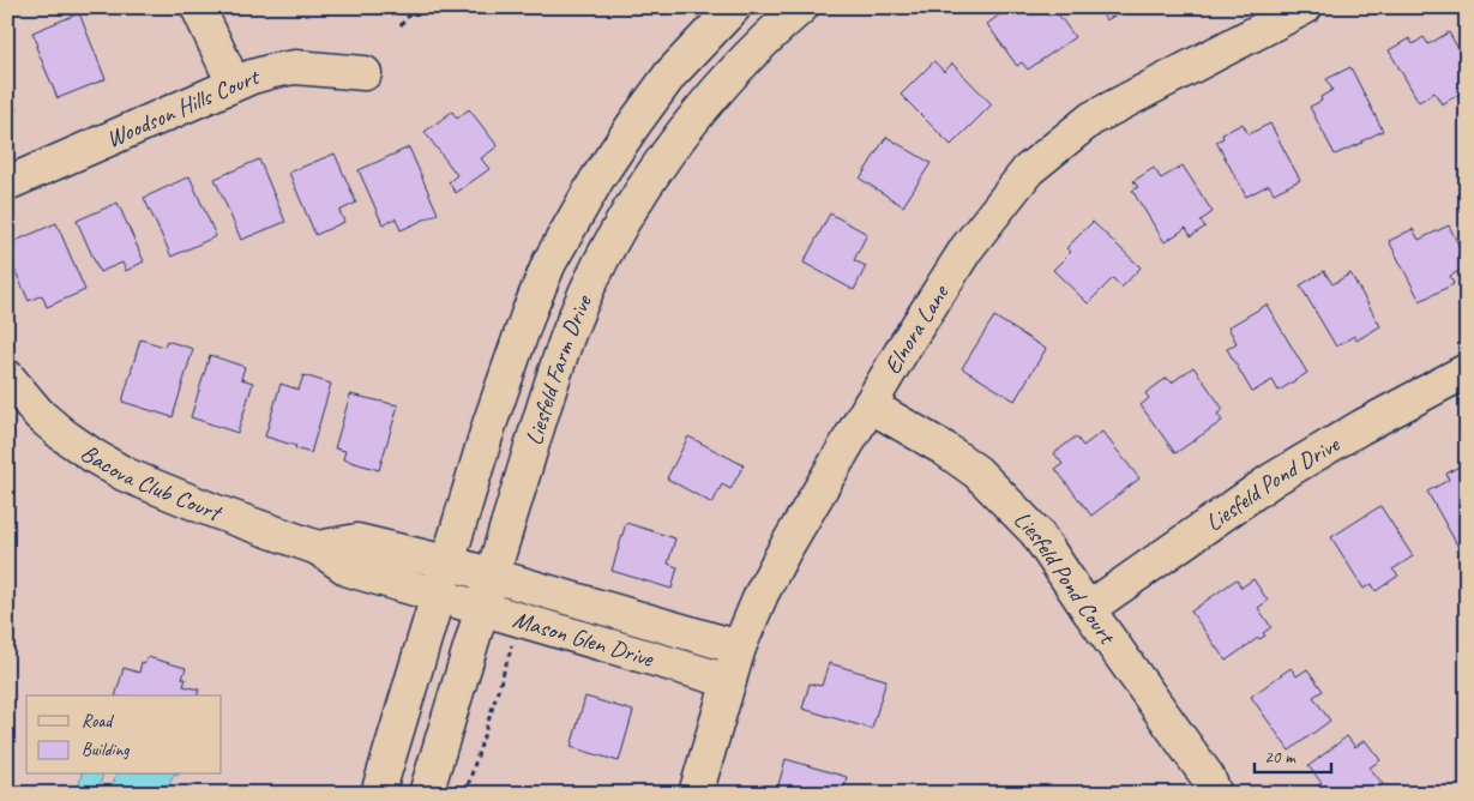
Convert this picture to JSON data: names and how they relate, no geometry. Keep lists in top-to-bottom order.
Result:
{
  "streets": {
    "street": [
      "Woodson Hills Court",
      "Elnora Lane",
      "Liesfeld Farm Drive",
      "Bacova Club Court",
      "Liesfeld Pond Drive",
      "Liesfeld Pond Court",
      "Mason Glen Drive"
    ]
  },
  "crossings": [
    ["Elnora Lane", "Liesfeld Pond Court"],
    ["Elnora Lane", "Mason Glen Drive"],
    ["Liesfeld Farm Drive", "Bacova Club Court"],
    ["Liesfeld Farm Drive", "Mason Glen Drive"],
    ["Bacova Club Court", "Mason Glen Drive"],
    ["Liesfeld Pond Drive", "Liesfeld Pond Court"]
  ],
  "legend": ["Road", "Building"],
  "scale_bar": "20 m"
}
